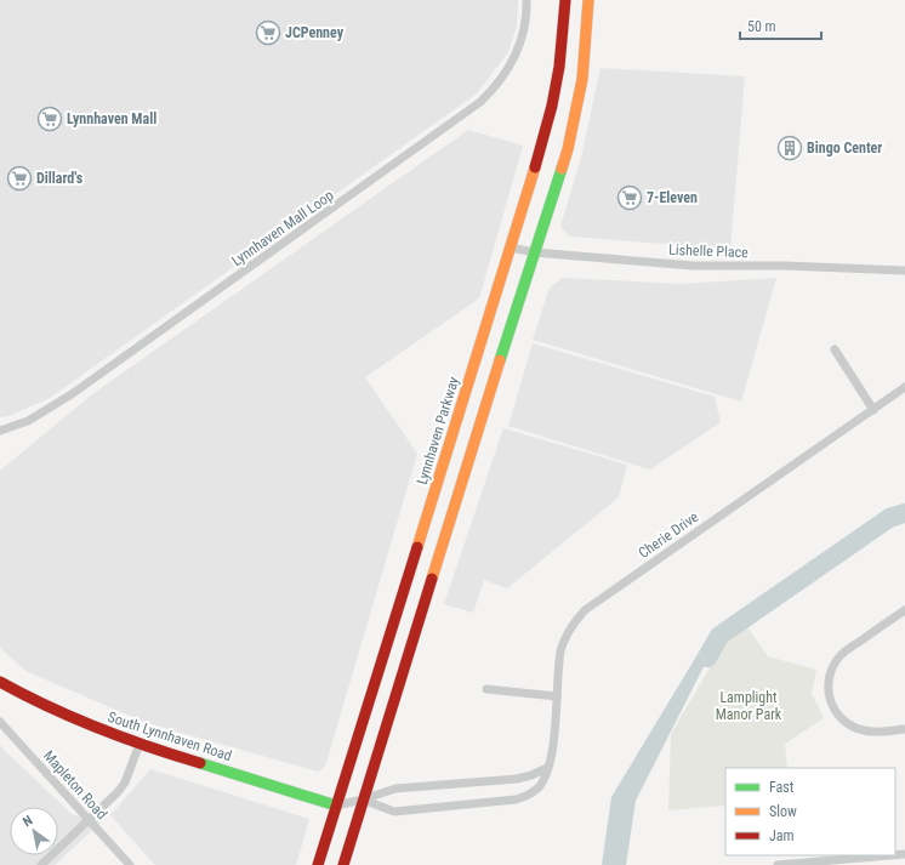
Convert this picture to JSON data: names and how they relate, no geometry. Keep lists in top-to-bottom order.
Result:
{
  "streets": {
    "main road": ["Lynnhaven Parkway", "South Lynnhaven Road"],
    "street": [
      "Lynnhaven Mall Loop",
      "Lishelle Place",
      "Cherie Drive",
      "Mapleton Road"
    ]
  },
  "crossings": [
    ["Lishelle Place", "Lynnhaven Parkway"],
    ["Lynnhaven Parkway", "South Lynnhaven Road"]
  ],
  "parks": ["Lamplight Manor Park"],
  "places": {
    "supermarket": [
      "JCPenney",
      "Lynnhaven Mall",
      "Dillard's",
      "7-Eleven"
    ],
    "building": ["Bingo Center"]
  },
  "legend": ["Fast", "Slow", "Jam"],
  "scale_bar": "50 m",
  "north": "top left"
}
